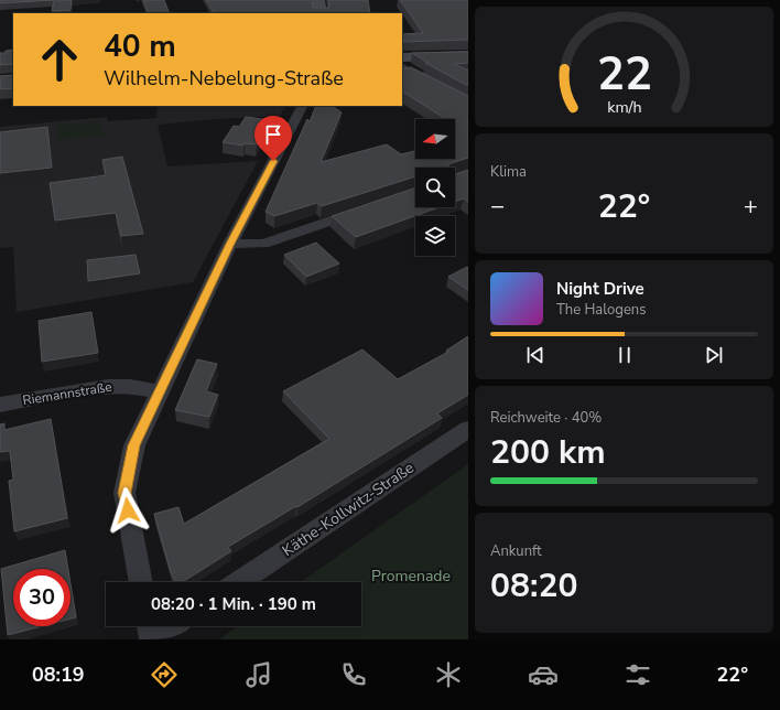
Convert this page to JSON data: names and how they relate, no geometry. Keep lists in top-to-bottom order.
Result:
{
  "streets": {
    "street": ["Riemannstraße", "Käthe-Kollwitz-Straße"]
  },
  "parks": ["Promenade"],
  "north": "left",
  "page": {
    "turn": ["40 m", "Wilhelm-Nebelung-Straße"],
    "tile": [
      "Klima",
      ["Reichweite · 40%", "200 km"],
      ["Ankunft", "08:20"]
    ],
    "heat": ["−", "22°", "+"],
    "song": ["Night Drive", "The Halogens"],
    "limit": "30",
    "trip": "08:20 · 1 Min. · 190 m",
    "tabs": ["08:19", "22°"],
    "gauge": ["22", "km/h"]
  }
}
